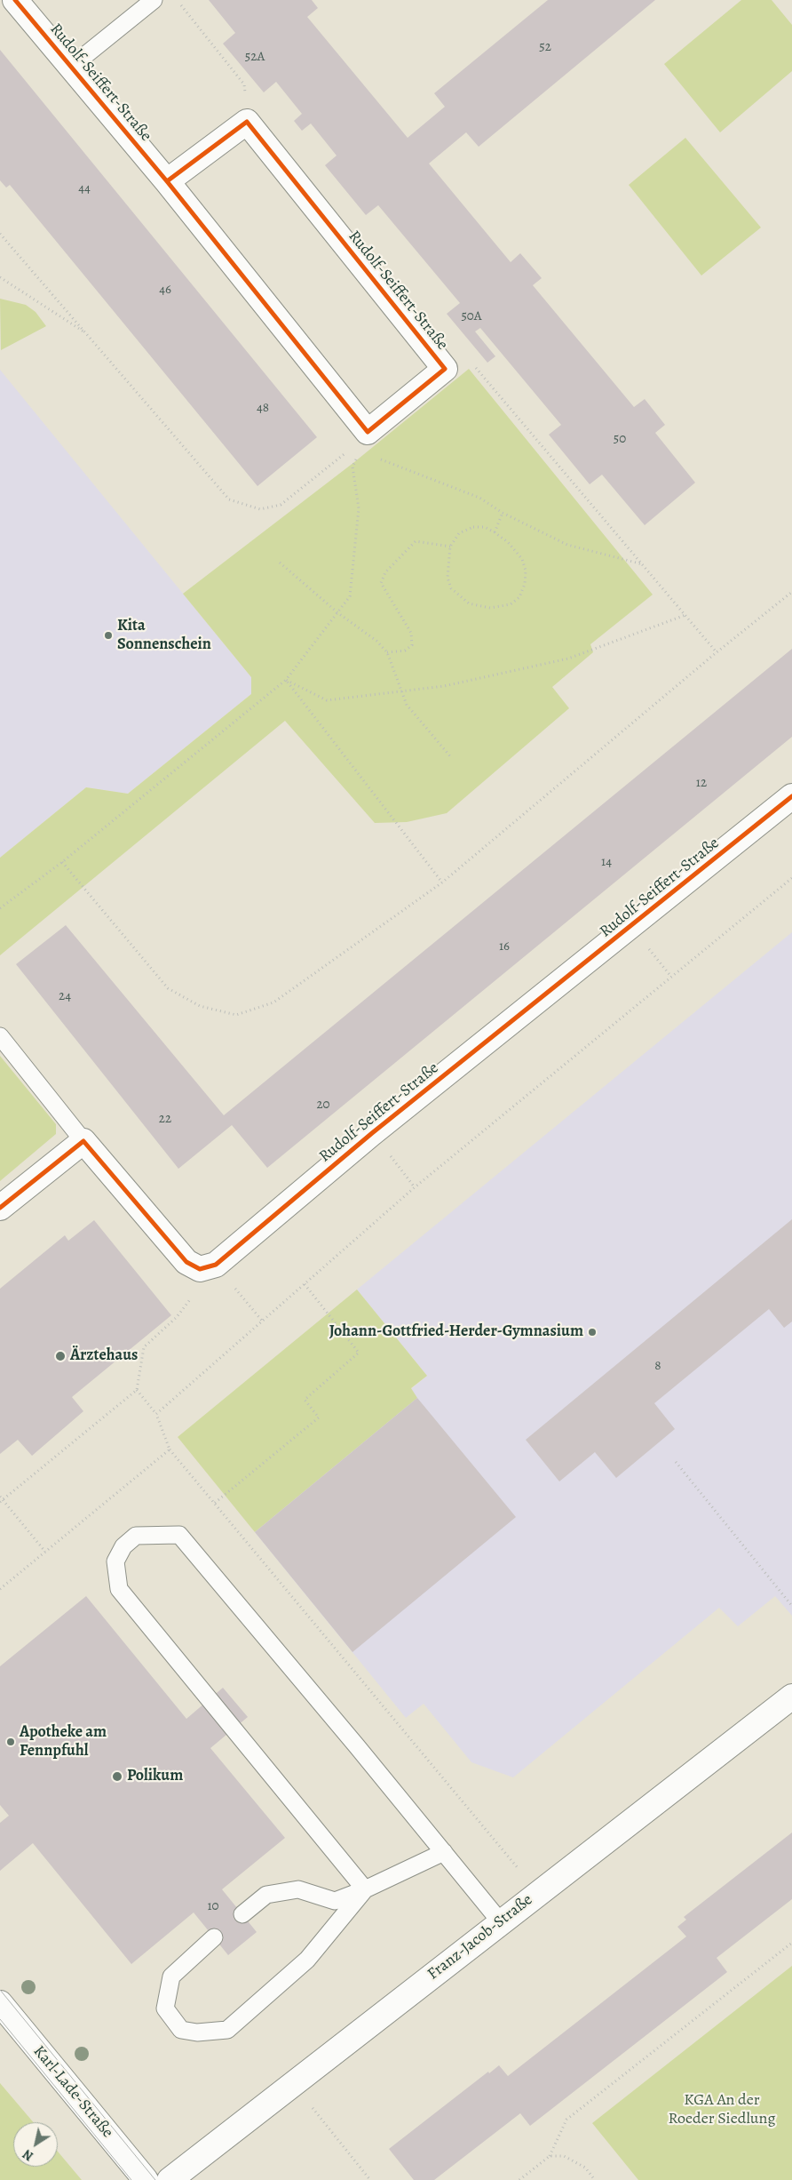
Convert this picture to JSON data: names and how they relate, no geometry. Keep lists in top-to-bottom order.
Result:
{
  "streets": {
    "street": ["Rudolf-Seiffert-Straße", "Franz-Jacob-Straße", "Karl-Lade-Straße"]
  },
  "parks": ["KGA An der Roeder Siedlung"],
  "places": [
    "Kita Sonnenschein",
    "Johann-Gottfried-Herder-Gymnasium",
    "Ärztehaus",
    "Apotheke am Fennpfuhl",
    "Polikum"
  ],
  "house_numbers": [
    "52",
    "52A",
    "44",
    "46",
    "50A",
    "48",
    "50",
    "12",
    "14",
    "16",
    "24",
    "20",
    "22",
    "8",
    "10"
  ],
  "north": "bottom left"
}
